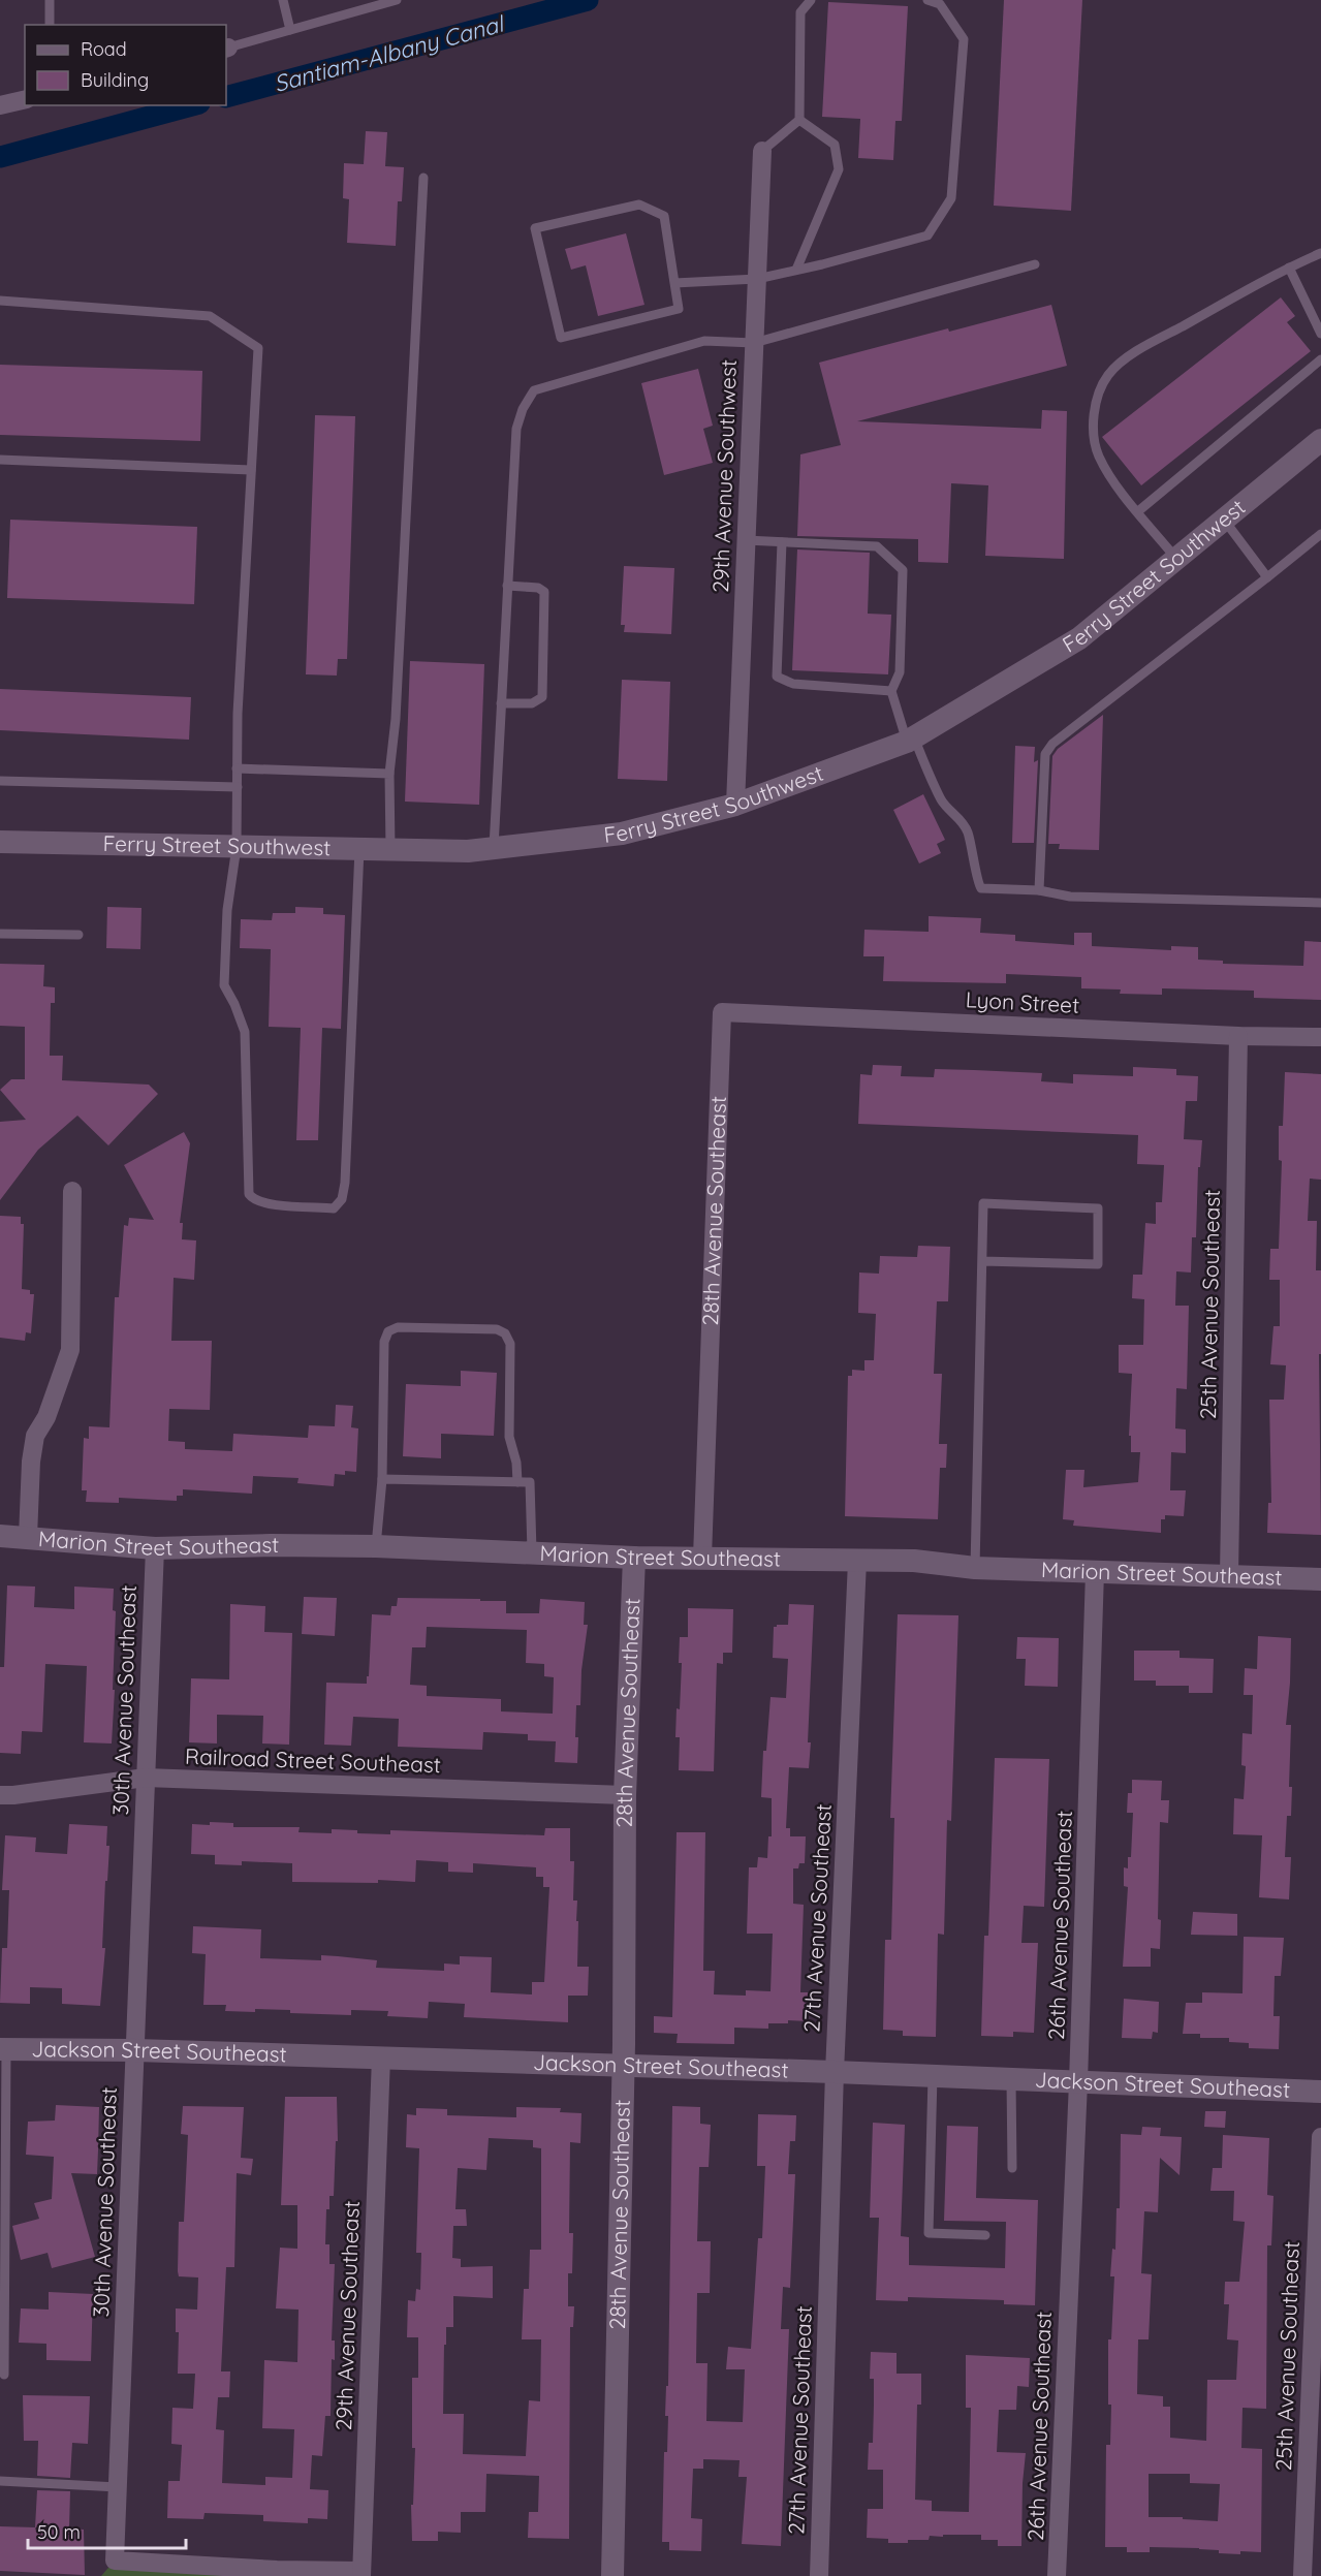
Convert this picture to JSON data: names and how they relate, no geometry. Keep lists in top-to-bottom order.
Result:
{
  "streets": {
    "street": [
      "29th Avenue Southwest",
      "Ferry Street Southwest",
      "Lyon Street",
      "28th Avenue Southeast",
      "25th Avenue Southeast",
      "Marion Street Southeast",
      "30th Avenue Southeast",
      "Railroad Street Southeast",
      "27th Avenue Southeast",
      "26th Avenue Southeast",
      "Jackson Street Southeast",
      "29th Avenue Southeast"
    ]
  },
  "crossings": [
    ["29th Avenue Southwest", "Ferry Street Southwest"],
    ["Lyon Street", "28th Avenue Southeast"],
    ["Lyon Street", "25th Avenue Southeast"],
    ["28th Avenue Southeast", "Marion Street Southeast"],
    ["28th Avenue Southeast", "Railroad Street Southeast"],
    ["28th Avenue Southeast", "Jackson Street Southeast"],
    ["25th Avenue Southeast", "Marion Street Southeast"],
    ["Marion Street Southeast", "30th Avenue Southeast"],
    ["Marion Street Southeast", "27th Avenue Southeast"],
    ["Marion Street Southeast", "26th Avenue Southeast"],
    ["30th Avenue Southeast", "Railroad Street Southeast"],
    ["30th Avenue Southeast", "Jackson Street Southeast"],
    ["30th Avenue Southeast", "29th Avenue Southeast"],
    ["27th Avenue Southeast", "Jackson Street Southeast"],
    ["26th Avenue Southeast", "Jackson Street Southeast"],
    ["Jackson Street Southeast", "29th Avenue Southeast"]
  ],
  "water": ["Santiam-Albany Canal"],
  "legend": ["Road", "Building"],
  "scale_bar": "50 m"
}
